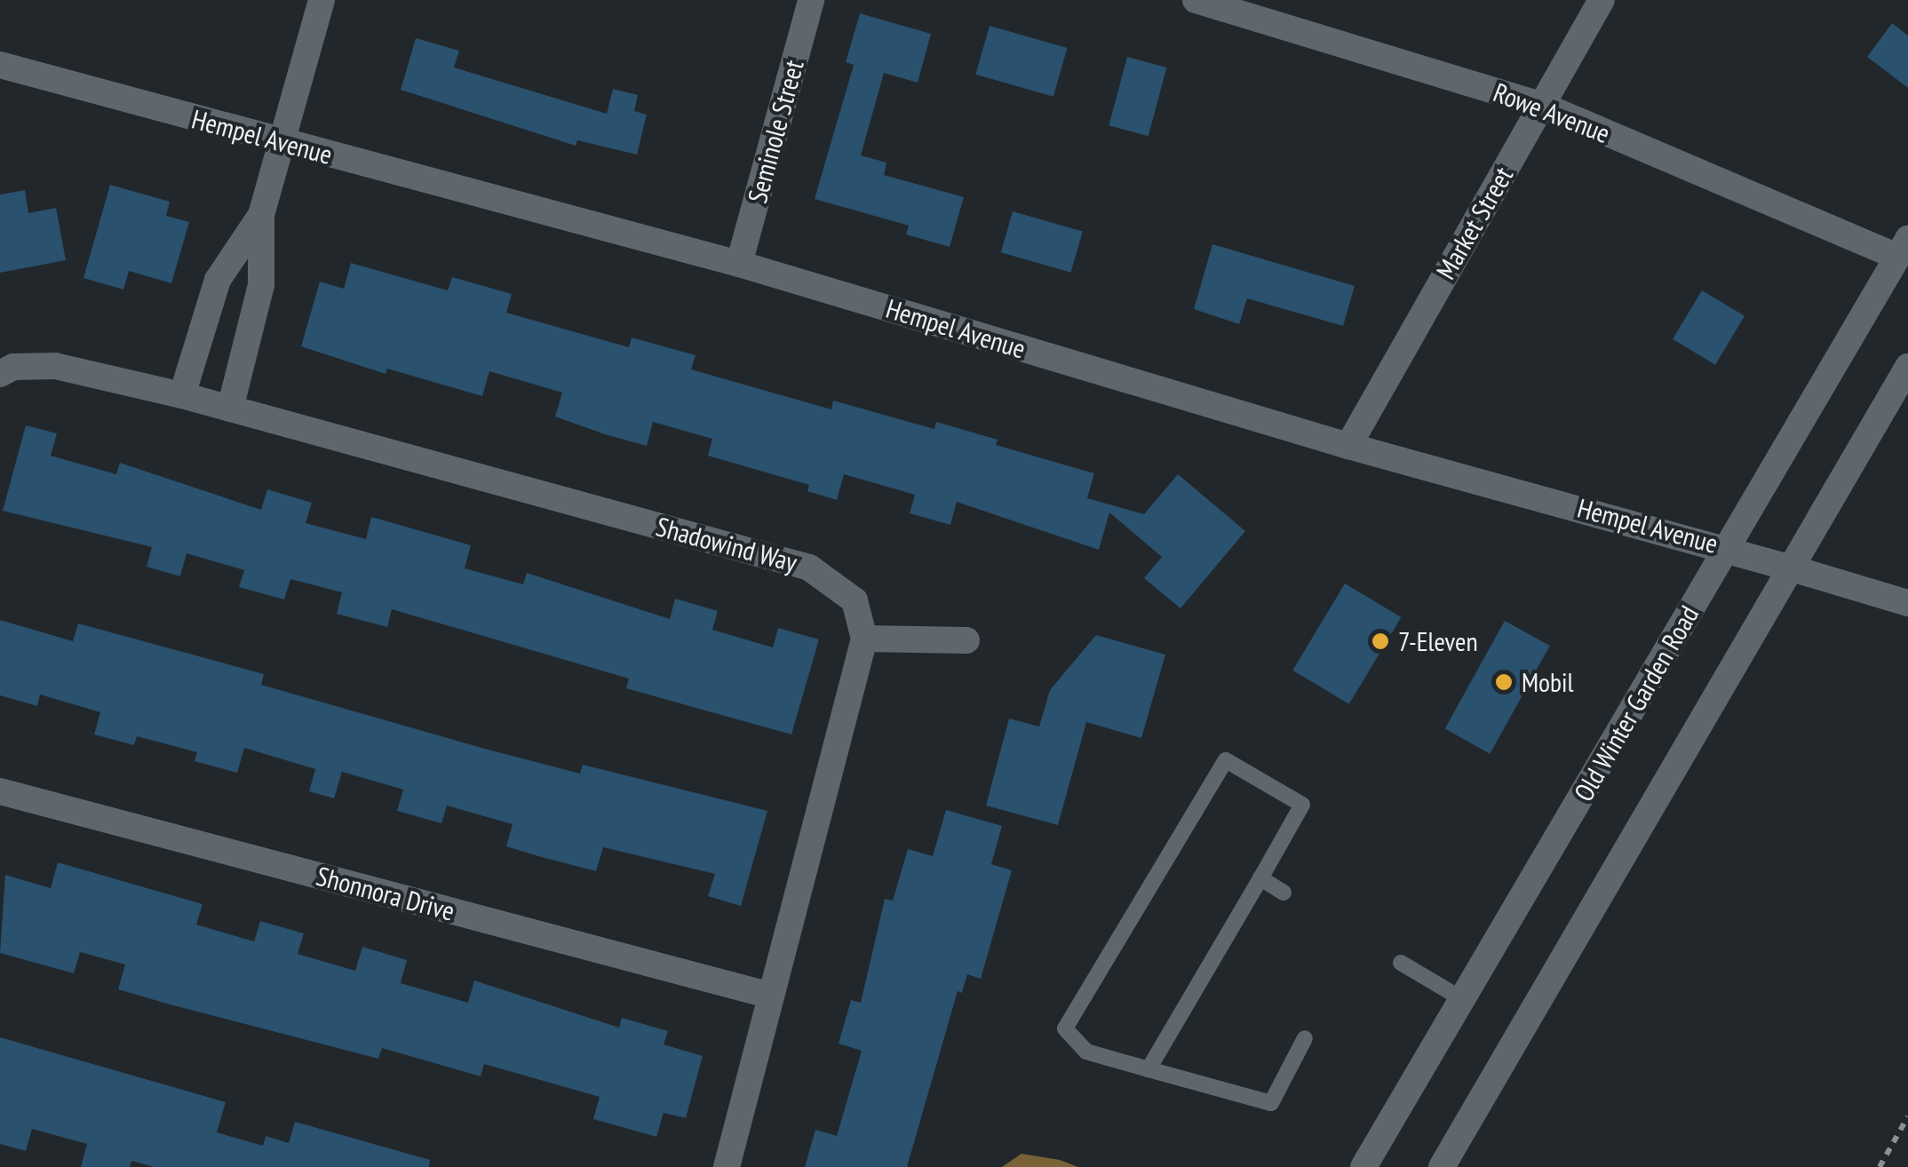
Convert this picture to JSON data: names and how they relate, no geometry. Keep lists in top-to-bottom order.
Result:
{
  "streets": {
    "street": [
      "Rowe Avenue",
      "Seminole Street",
      "Hempel Avenue",
      "Market Street",
      "Shadowind Way",
      "Old Winter Garden Road",
      "Shonnora Drive"
    ]
  },
  "crossings": [
    ["Rowe Avenue", "Market Street"],
    ["Rowe Avenue", "Old Winter Garden Road"],
    ["Seminole Street", "Hempel Avenue"],
    ["Hempel Avenue", "Market Street"],
    ["Hempel Avenue", "Old Winter Garden Road"]
  ],
  "places": ["7-Eleven", "Mobil"]
}
